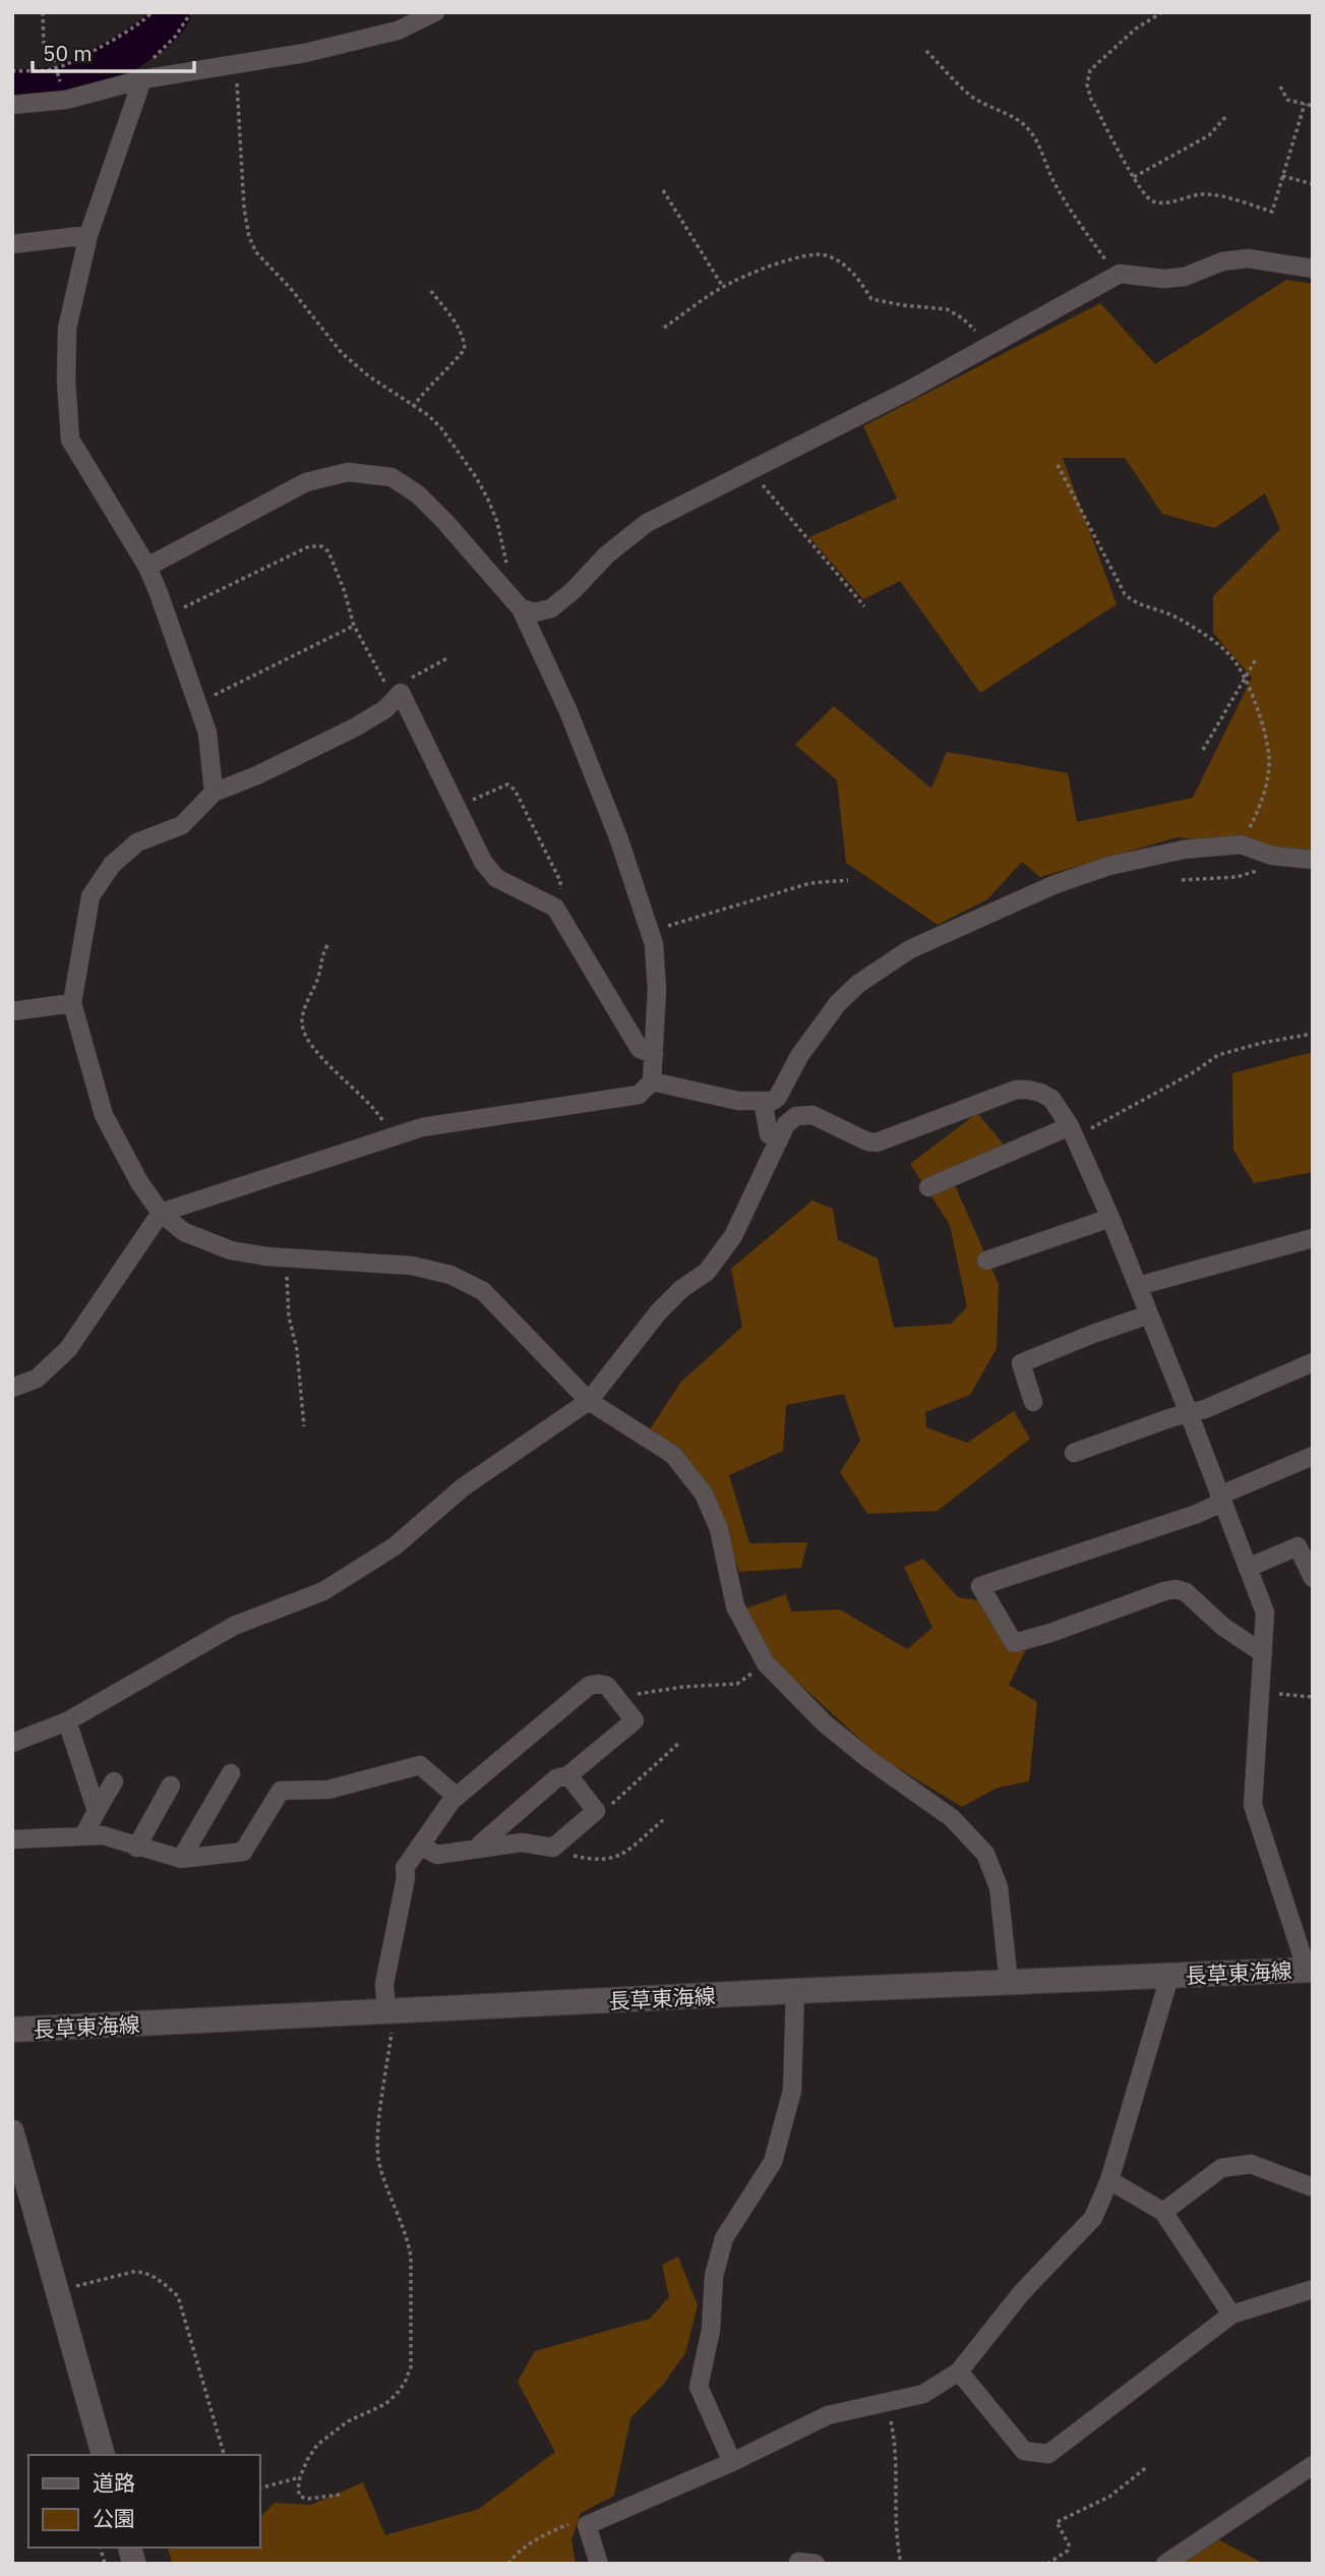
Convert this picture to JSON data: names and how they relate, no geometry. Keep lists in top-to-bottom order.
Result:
{
  "streets": {
    "main road": ["長草東海線"]
  },
  "legend": ["道路", "公園"],
  "scale_bar": "50 m"
}
